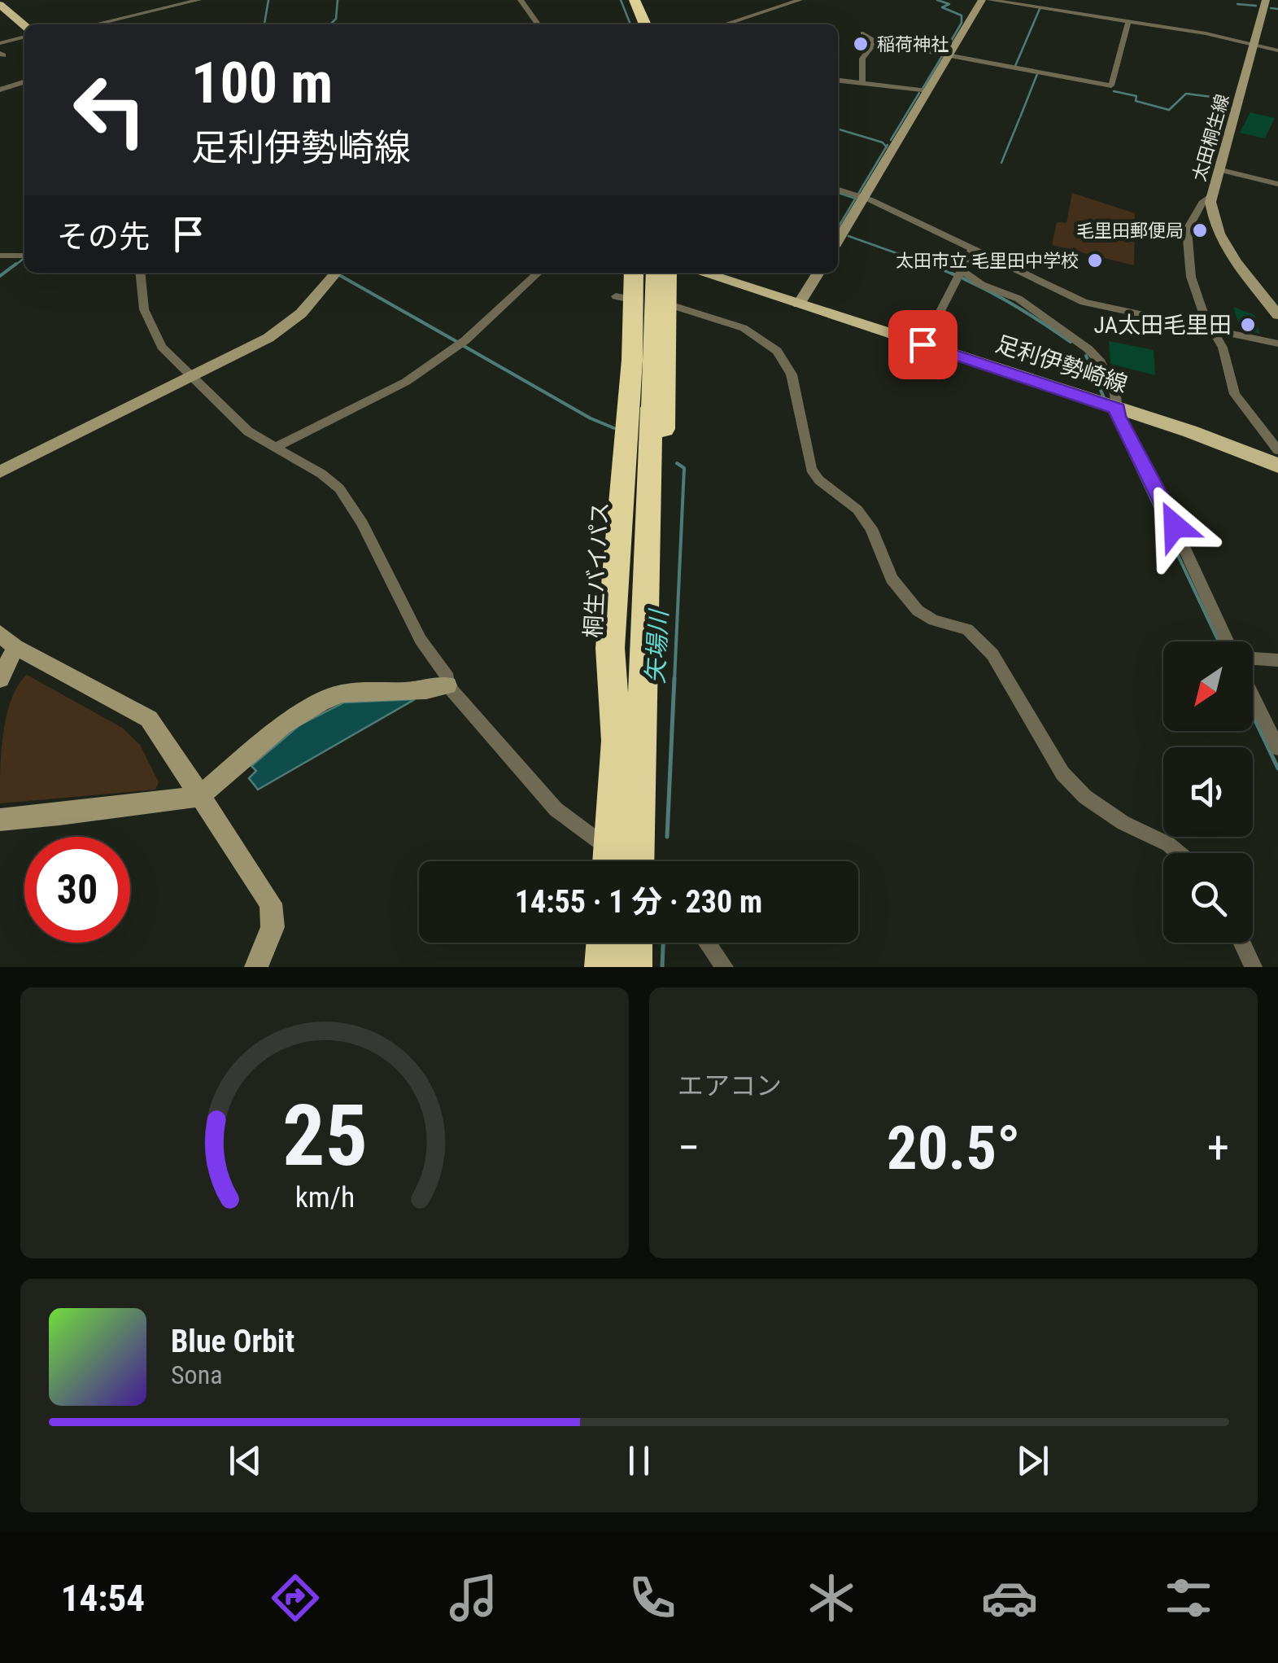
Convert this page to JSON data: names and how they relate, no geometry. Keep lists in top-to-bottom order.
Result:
{
  "streets": {
    "highway": ["桐生バイパス"],
    "main road": ["足利伊勢崎線"],
    "street": ["太田桐生線"]
  },
  "water": ["矢場川"],
  "places": [
    "稲荷神社",
    "毛里田郵便局",
    "太田市立 毛里田中学校",
    "JA太田毛里田"
  ],
  "north": "bottom left",
  "page": {
    "turn": ["100 m", "足利伊勢崎線"],
    "then": "その先",
    "limit": "30",
    "trip": "14:55 · 1 分 · 230 m",
    "tile": "エアコン",
    "heat": ["−", "20.5°", "+"],
    "song": ["Blue Orbit", "Sona"],
    "tabs": "14:54",
    "gauge": ["25", "km/h"]
  }
}
